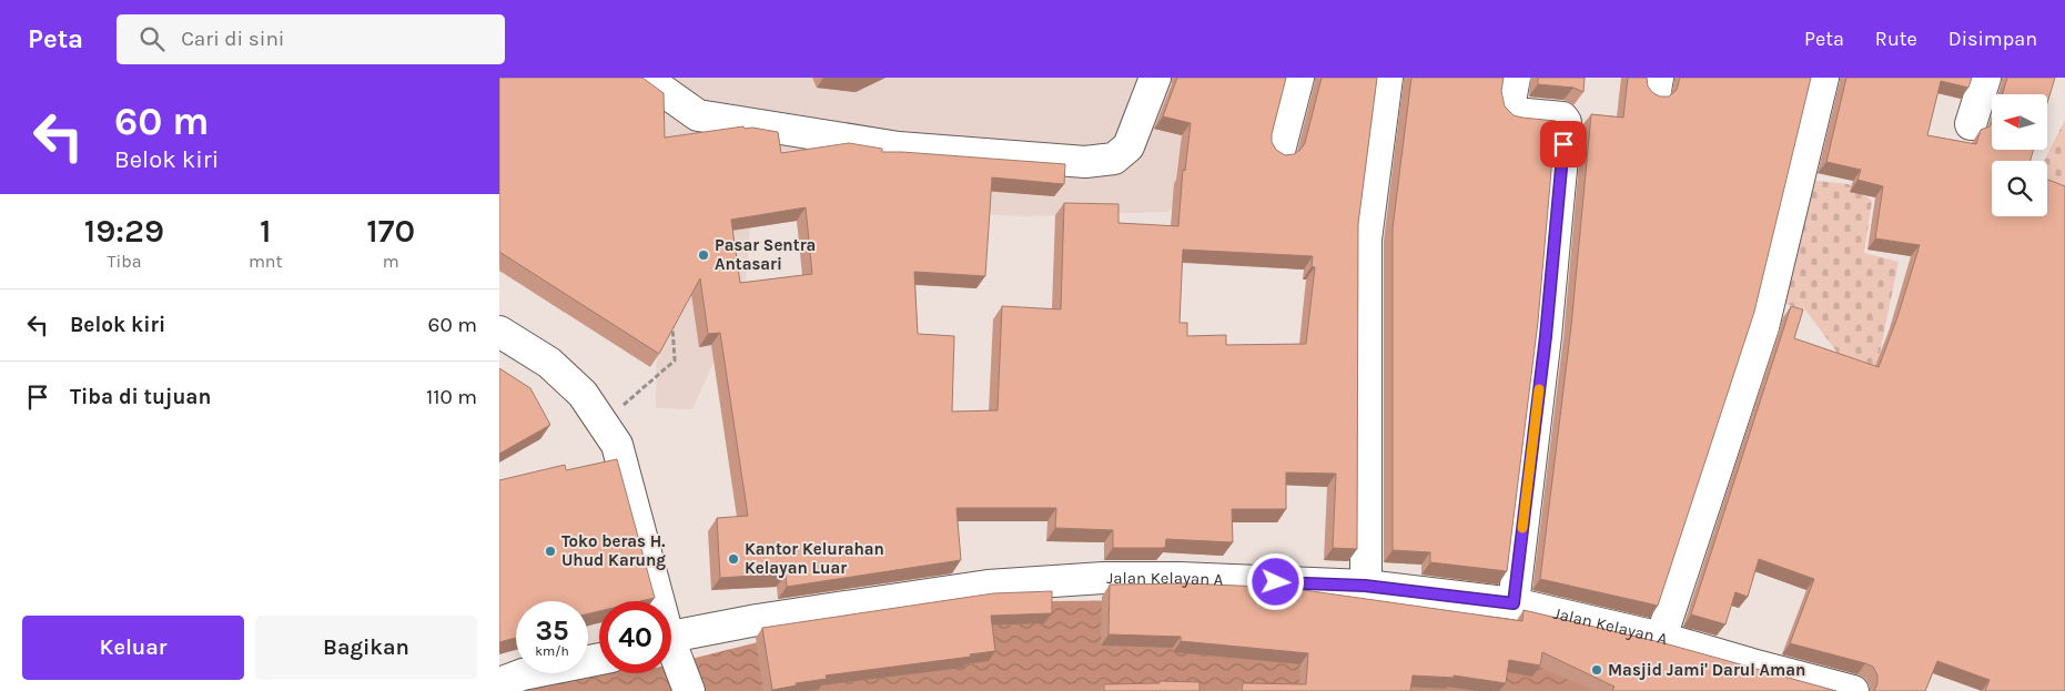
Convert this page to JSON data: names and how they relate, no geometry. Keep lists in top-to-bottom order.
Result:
{
  "streets": {
    "street": ["Jalan Kelayan A"]
  },
  "places": [
    "Pasar Sentra Antasari",
    "Toko beras H. Uhud Karung",
    "Kantor Kelurahan Kelayan Luar",
    "Masjid Jami' Darul Aman"
  ],
  "north": "left",
  "page": {
    "header": "Peta",
    "search": "Cari di sini",
    "nav": ["Peta", "Rute", "Disimpan"],
    "turn": ["60 m", "Belok kiri"],
    "eta": [
      "19:29",
      "Tiba",
      "1",
      "mnt",
      "170",
      "m"
    ],
    "list": [
      {
        "name": "Belok kiri",
        "value": "60 m"
      },
      {
        "name": "Tiba di tujuan",
        "value": "110 m"
      }
    ],
    "speed": "35 km/h",
    "limit": "40",
    "buttons": ["Keluar", "Bagikan"]
  }
}
